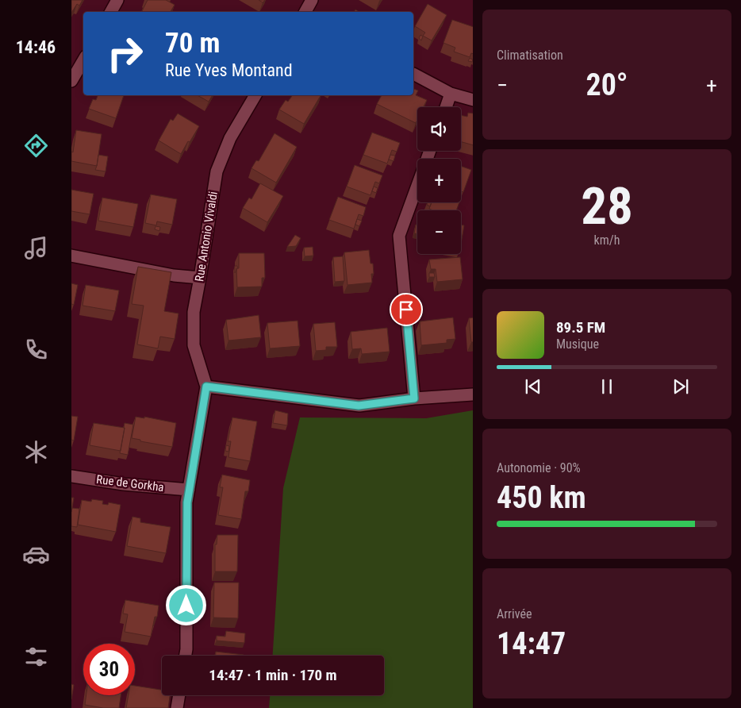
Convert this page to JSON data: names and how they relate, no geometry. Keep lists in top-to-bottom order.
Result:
{
  "streets": {
    "street": ["Rue Antonio Vivaldi", "Rue de Gorkha"]
  },
  "page": {
    "tabs": "14:46",
    "tile": [
      "Climatisation",
      ["28", "km/h"],
      ["Autonomie · 90%", "450 km"],
      ["Arrivée", "14:47"]
    ],
    "turn": ["70 m", "Rue Yves Montand"],
    "heat": ["−", "20°", "+"],
    "map_buttons": ["+", "−"],
    "song": ["89.5 FM", "Musique"],
    "limit": "30",
    "trip": "14:47 · 1 min · 170 m"
  }
}
